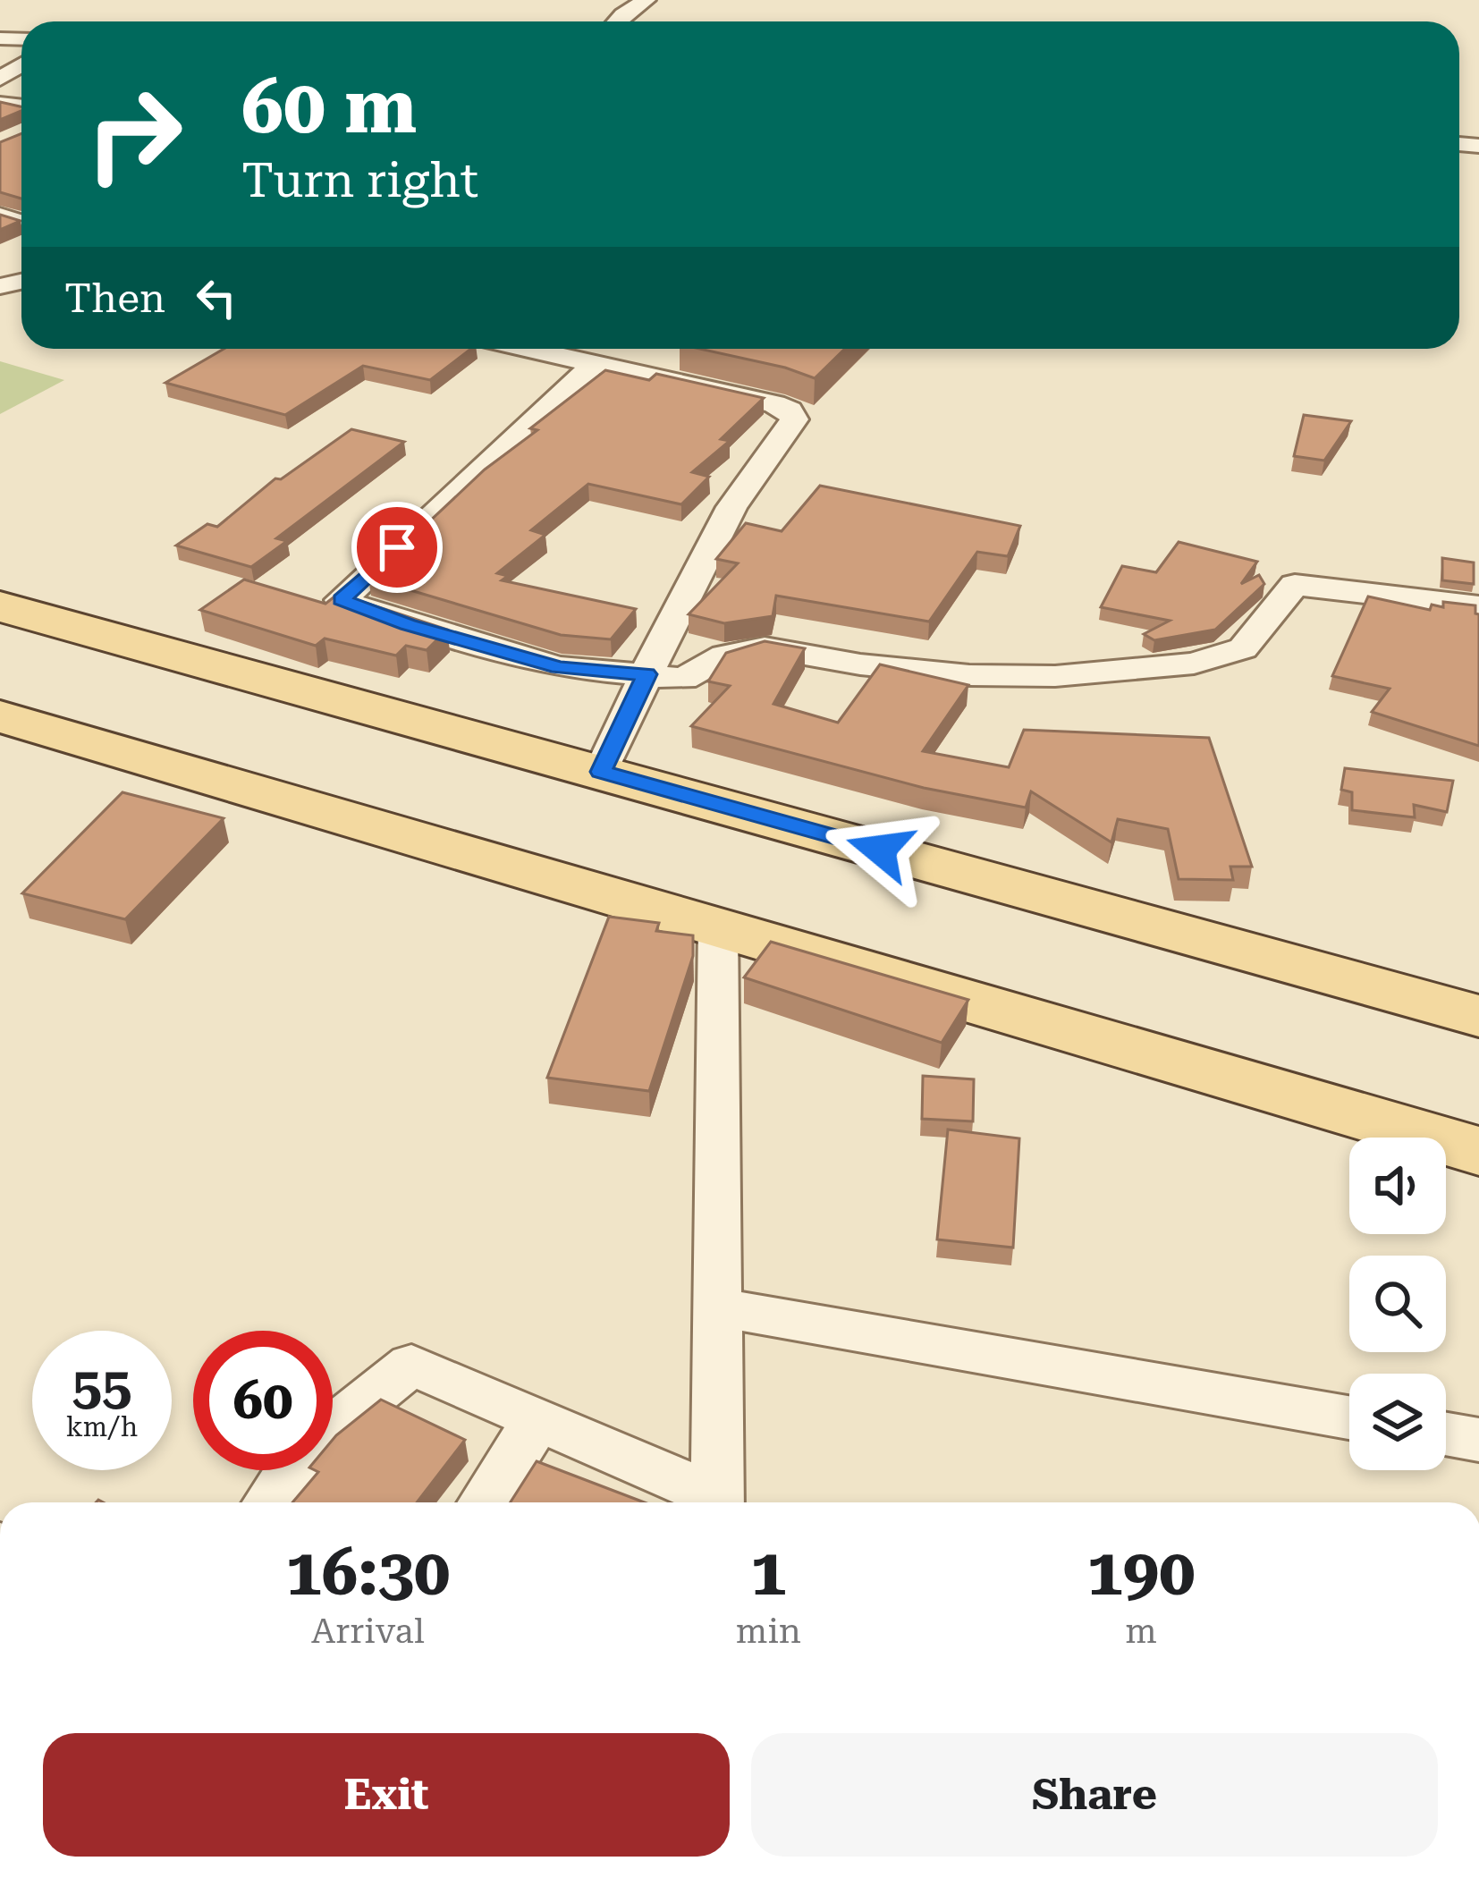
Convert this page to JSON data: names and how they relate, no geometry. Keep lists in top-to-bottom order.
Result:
{
  "page": {
    "turn": ["60 m", "Turn right"],
    "then": "Then",
    "speed": "55 km/h",
    "limit": "60",
    "eta": [
      "16:30",
      "Arrival",
      "1",
      "min",
      "190",
      "m"
    ],
    "buttons": ["Exit", "Share"]
  }
}
